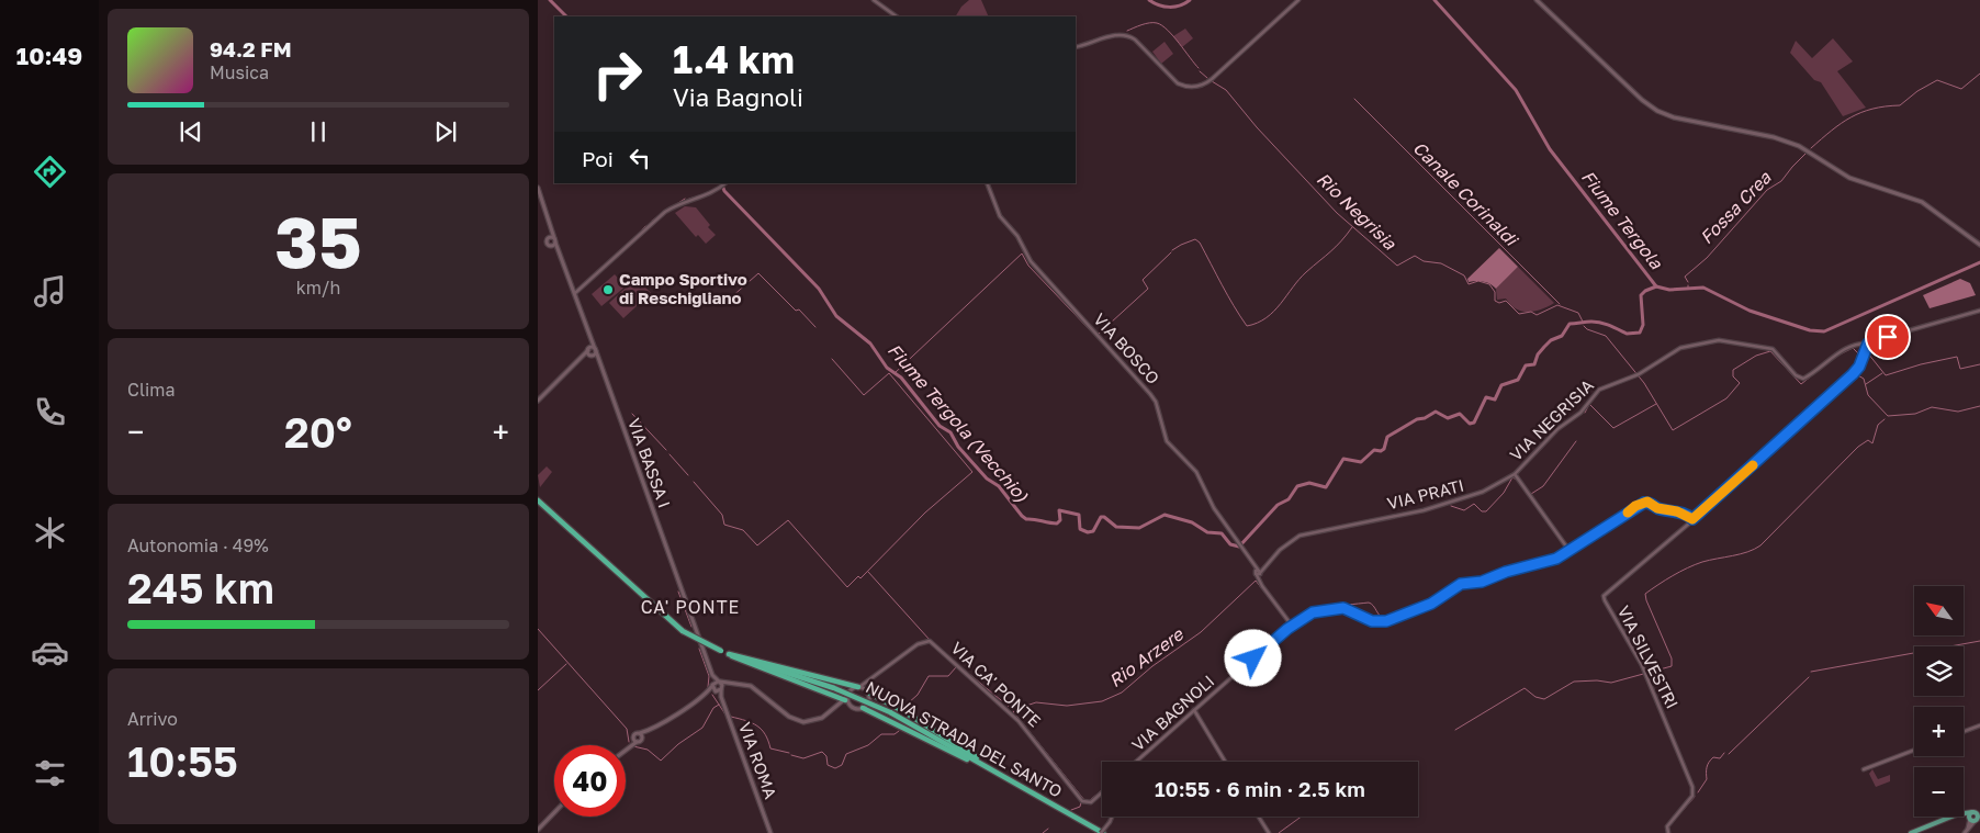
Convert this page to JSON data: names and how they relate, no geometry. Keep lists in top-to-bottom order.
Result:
{
  "streets": {
    "highway": ["NUOVA STRADA DEL SANTO"],
    "main road": ["VIA BASSA I", "VIA ROMA"],
    "street": [
      "VIA BOSCO",
      "VIA NEGRISIA",
      "VIA PRATI",
      "VIA SILVESTRI",
      "VIA CA' PONTE",
      "VIA BAGNOLI"
    ]
  },
  "crossings": [
    ["VIA BOSCO", "VIA PRATI"],
    ["VIA BOSCO", "VIA BAGNOLI"],
    ["VIA NEGRISIA", "VIA PRATI"],
    ["VIA BASSA I", "VIA ROMA"],
    ["VIA SILVESTRI", "VIA BAGNOLI"]
  ],
  "districts": ["CA' PONTE"],
  "water": [
    "Canale Corinaldi",
    "Fossa Crea",
    "Rio Negrisia",
    "Fiume Tergola",
    "Fiume Tergola (Vecchio)",
    "Rio Arzere"
  ],
  "places": ["Campo Sportivo di Reschigliano"],
  "north": "top left",
  "page": {
    "tabs": "10:49",
    "turn": ["1.4 km", "Via Bagnoli"],
    "song": ["94.2 FM", "Musica"],
    "then": "Poi",
    "tile": [
      ["35", "km/h"],
      "Clima",
      ["Autonomia · 49%", "245 km"],
      ["Arrivo", "10:55"]
    ],
    "heat": ["−", "20°", "+"],
    "map_buttons": ["+", "−"],
    "limit": "40",
    "trip": "10:55 · 6 min · 2.5 km"
  }
}
